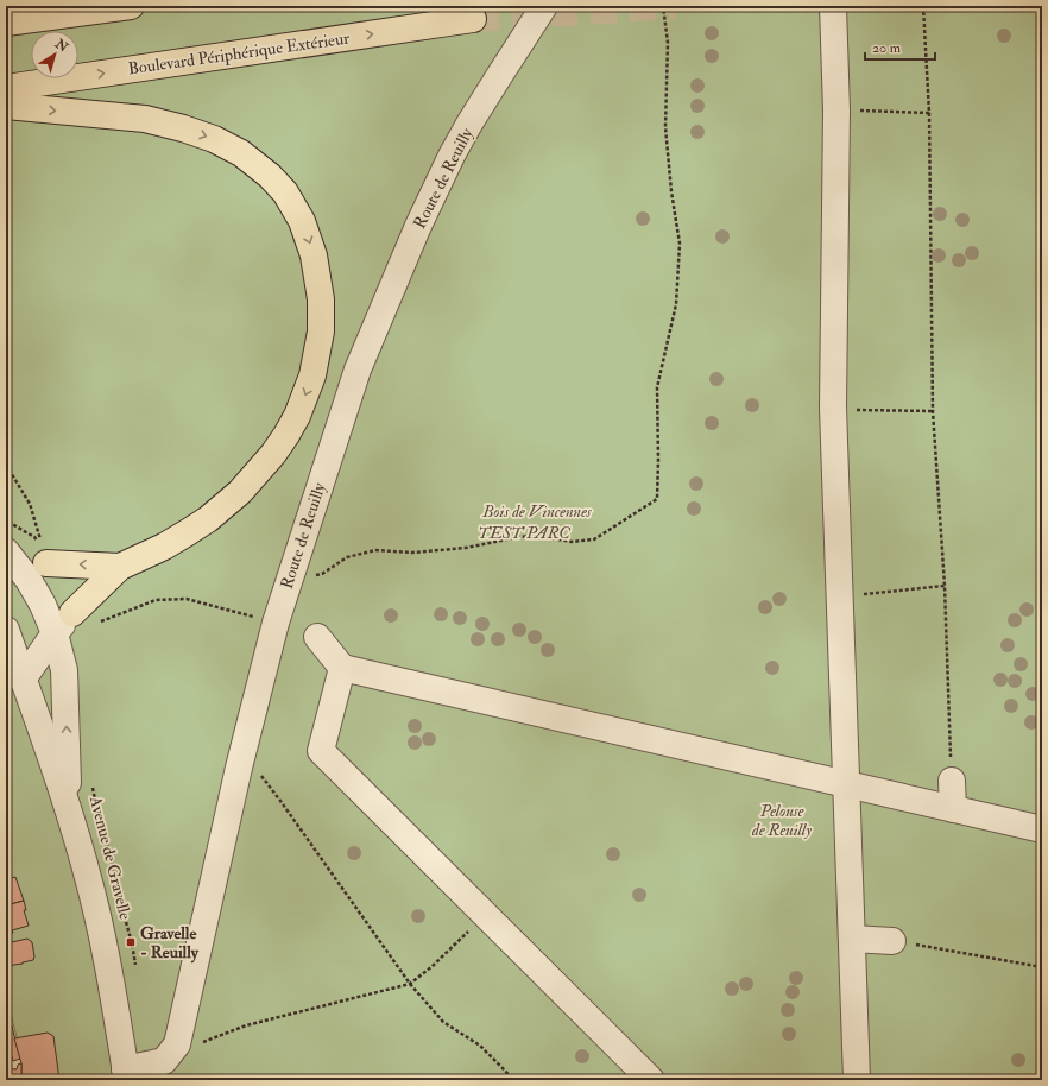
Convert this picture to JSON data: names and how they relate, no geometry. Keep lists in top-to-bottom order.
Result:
{
  "streets": {
    "highway": ["Boulevard Périphérique Extérieur"],
    "street": ["Route de Reuilly", "Avenue de Gravelle"]
  },
  "crossings": [
    ["Route de Reuilly", "Avenue de Gravelle"]
  ],
  "parks": ["Bois de Vincennes", "TEST PARC", "Pelouse de Reuilly"],
  "places": {
    "transit": ["Gravelle - Reuilly"]
  },
  "scale_bar": "20 m",
  "north": "top right"
}
